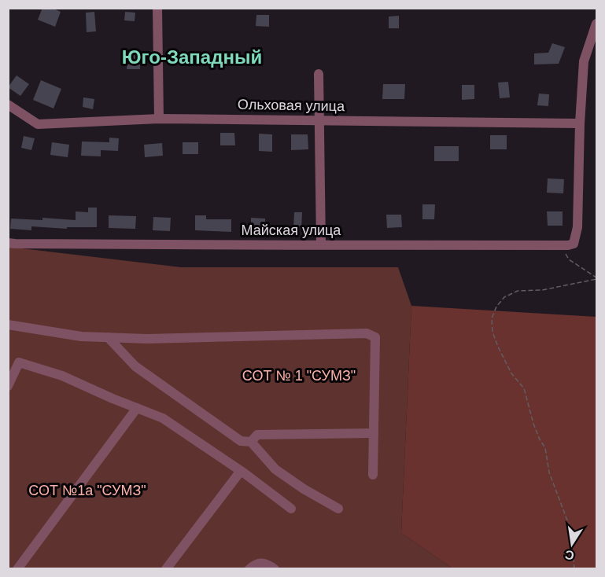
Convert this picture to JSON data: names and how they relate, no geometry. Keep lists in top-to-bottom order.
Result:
{
  "streets": {
    "street": ["Ольховая улица", "Майская улица"]
  },
  "crossings": [
    ["Ольховая улица", "Майская улица"]
  ],
  "districts": ["Юго-Западный"],
  "parks": ["СОТ № 1 \"СУМЗ\"", "СОТ №1а \"СУМЗ\""],
  "north": "bottom"
}
